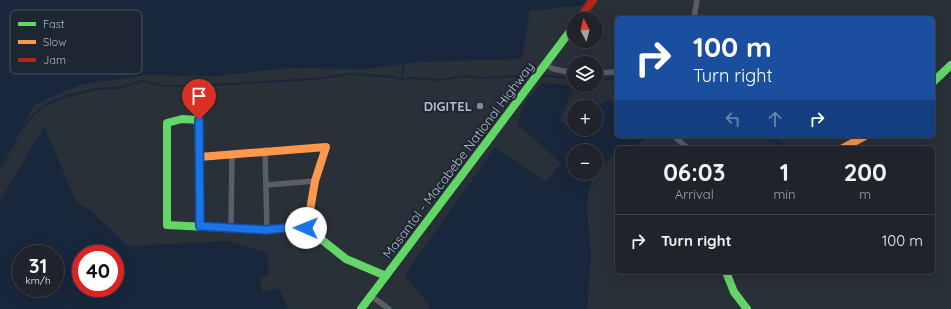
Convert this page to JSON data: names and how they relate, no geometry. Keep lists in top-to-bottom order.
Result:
{
  "streets": {
    "street": ["Masantol - Macabebe National Highway"]
  },
  "places": ["DIGITEL"],
  "legend": ["Fast", "Slow", "Jam"],
  "north": "top",
  "page": {
    "map_buttons": ["+", "−"],
    "turn": ["100 m", "Turn right"],
    "eta": [
      "06:03",
      "Arrival",
      "1",
      "min",
      "200",
      "m"
    ],
    "list": [
      {
        "name": "Turn right",
        "value": "100 m"
      }
    ],
    "speed": "31 km/h",
    "limit": "40"
  }
}
